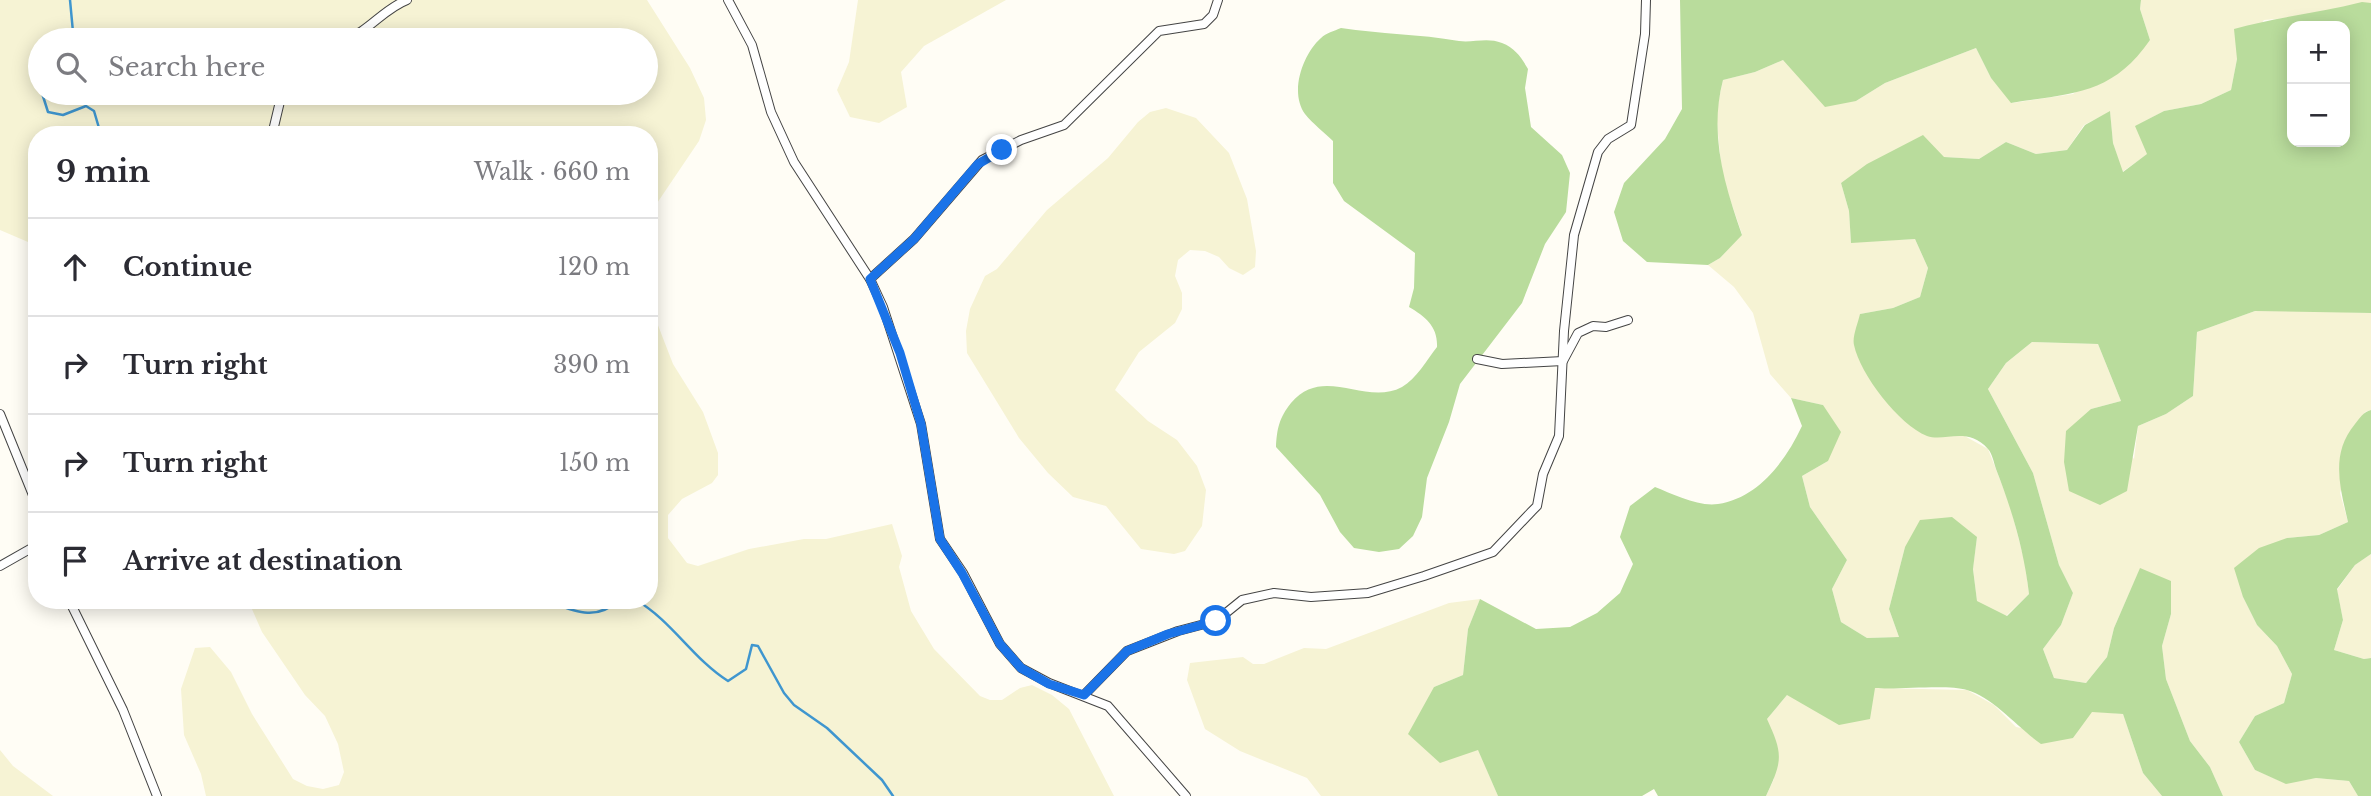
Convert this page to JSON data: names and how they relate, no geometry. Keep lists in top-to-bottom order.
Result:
{
  "page": {
    "map_buttons": ["+", "−"],
    "search": "Search here",
    "heading": ["9 min", "Walk · 660 m"],
    "list": [
      ["Continue", "120 m"],
      ["Turn right", "390 m"],
      ["Turn right", "150 m"],
      "Arrive at destination"
    ]
  }
}
